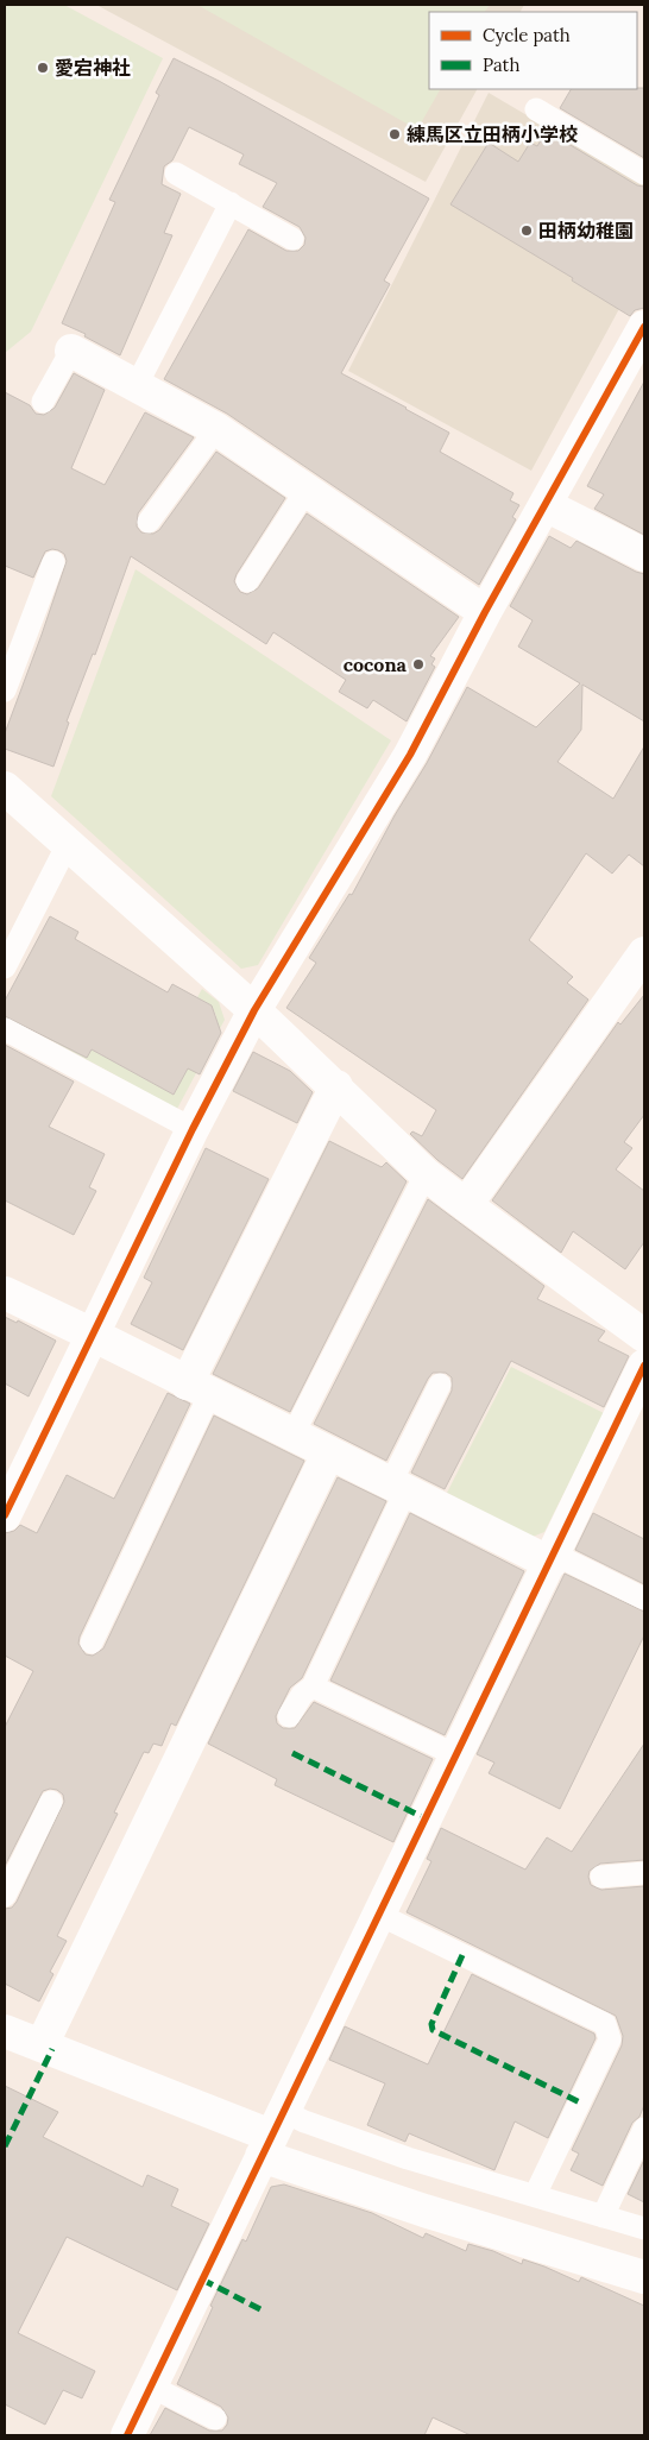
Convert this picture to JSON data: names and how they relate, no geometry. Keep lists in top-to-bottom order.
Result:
{
  "places": [
    "愛宕神社",
    "練馬区立田柄小学校",
    "田柄幼稚園",
    "cocona"
  ],
  "legend": ["Cycle path", "Path"]
}
